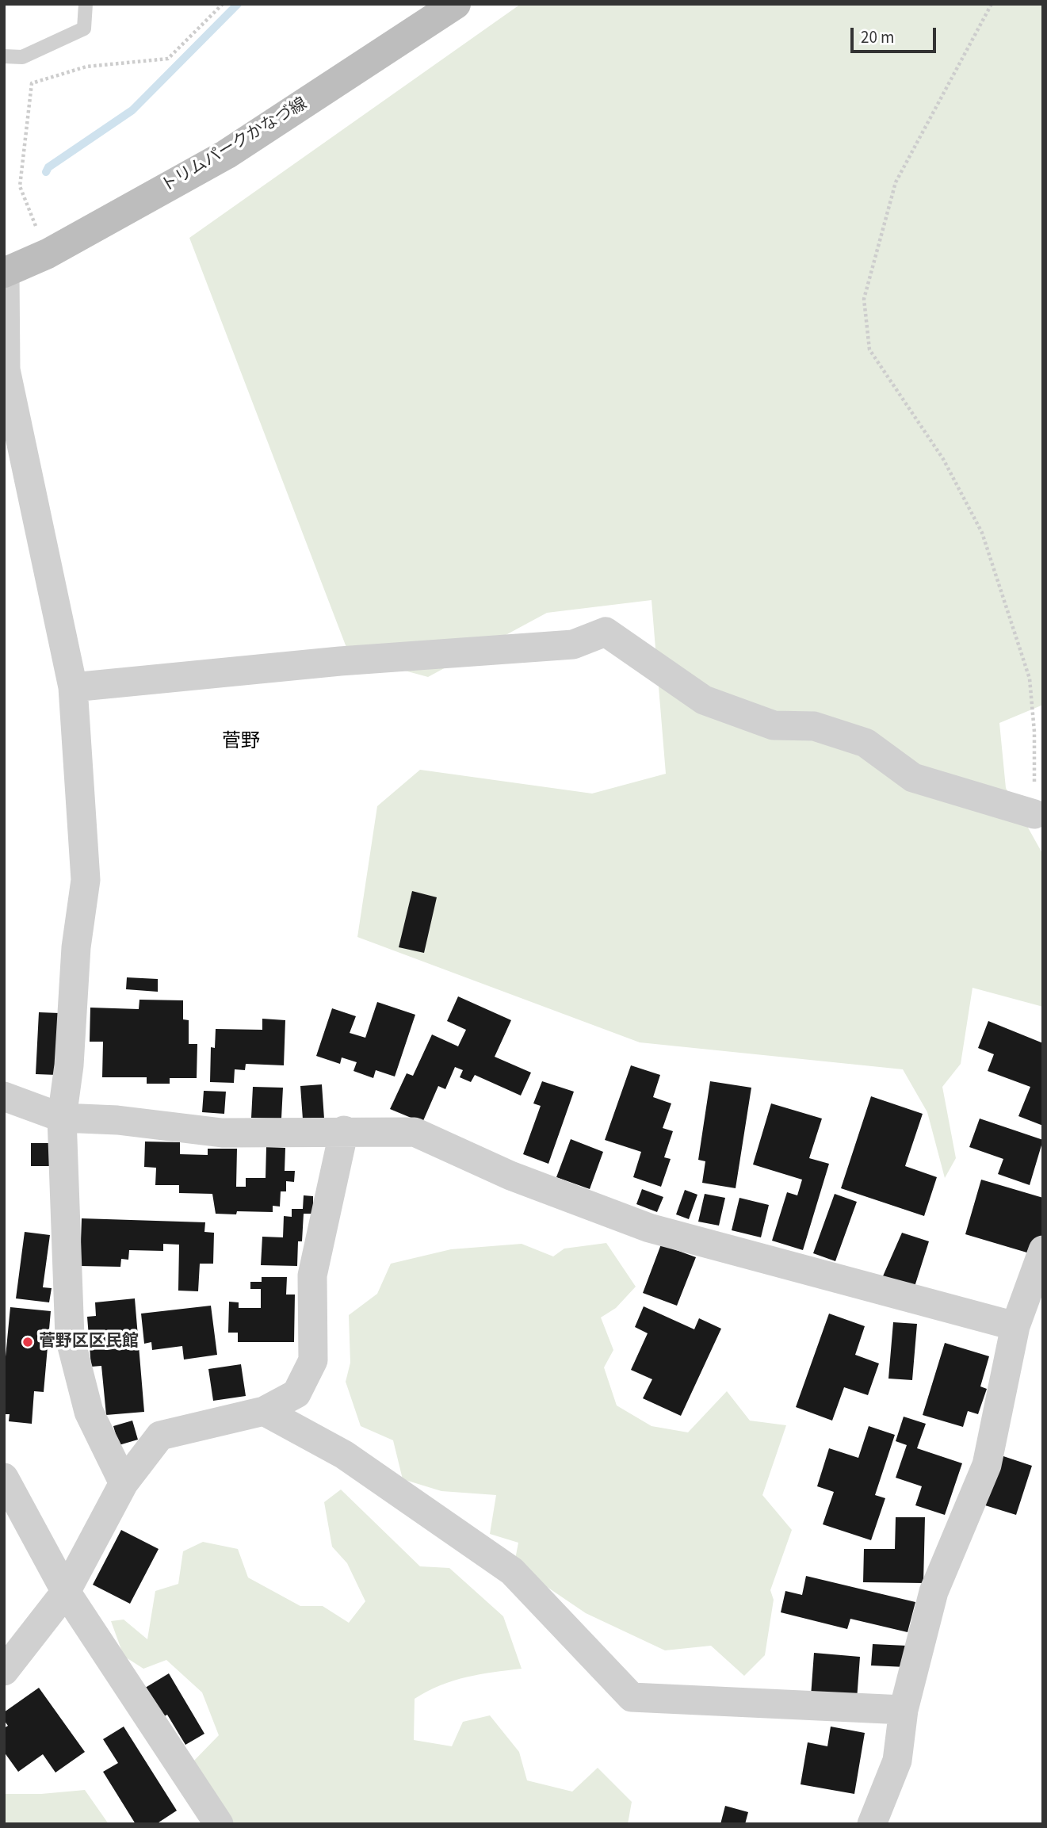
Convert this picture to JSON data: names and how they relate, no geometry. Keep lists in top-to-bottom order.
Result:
{
  "streets": {
    "main road": ["トリムパークかなづ線"]
  },
  "districts": ["菅野"],
  "places": ["菅野区区民館"],
  "scale_bar": "20 m"
}
